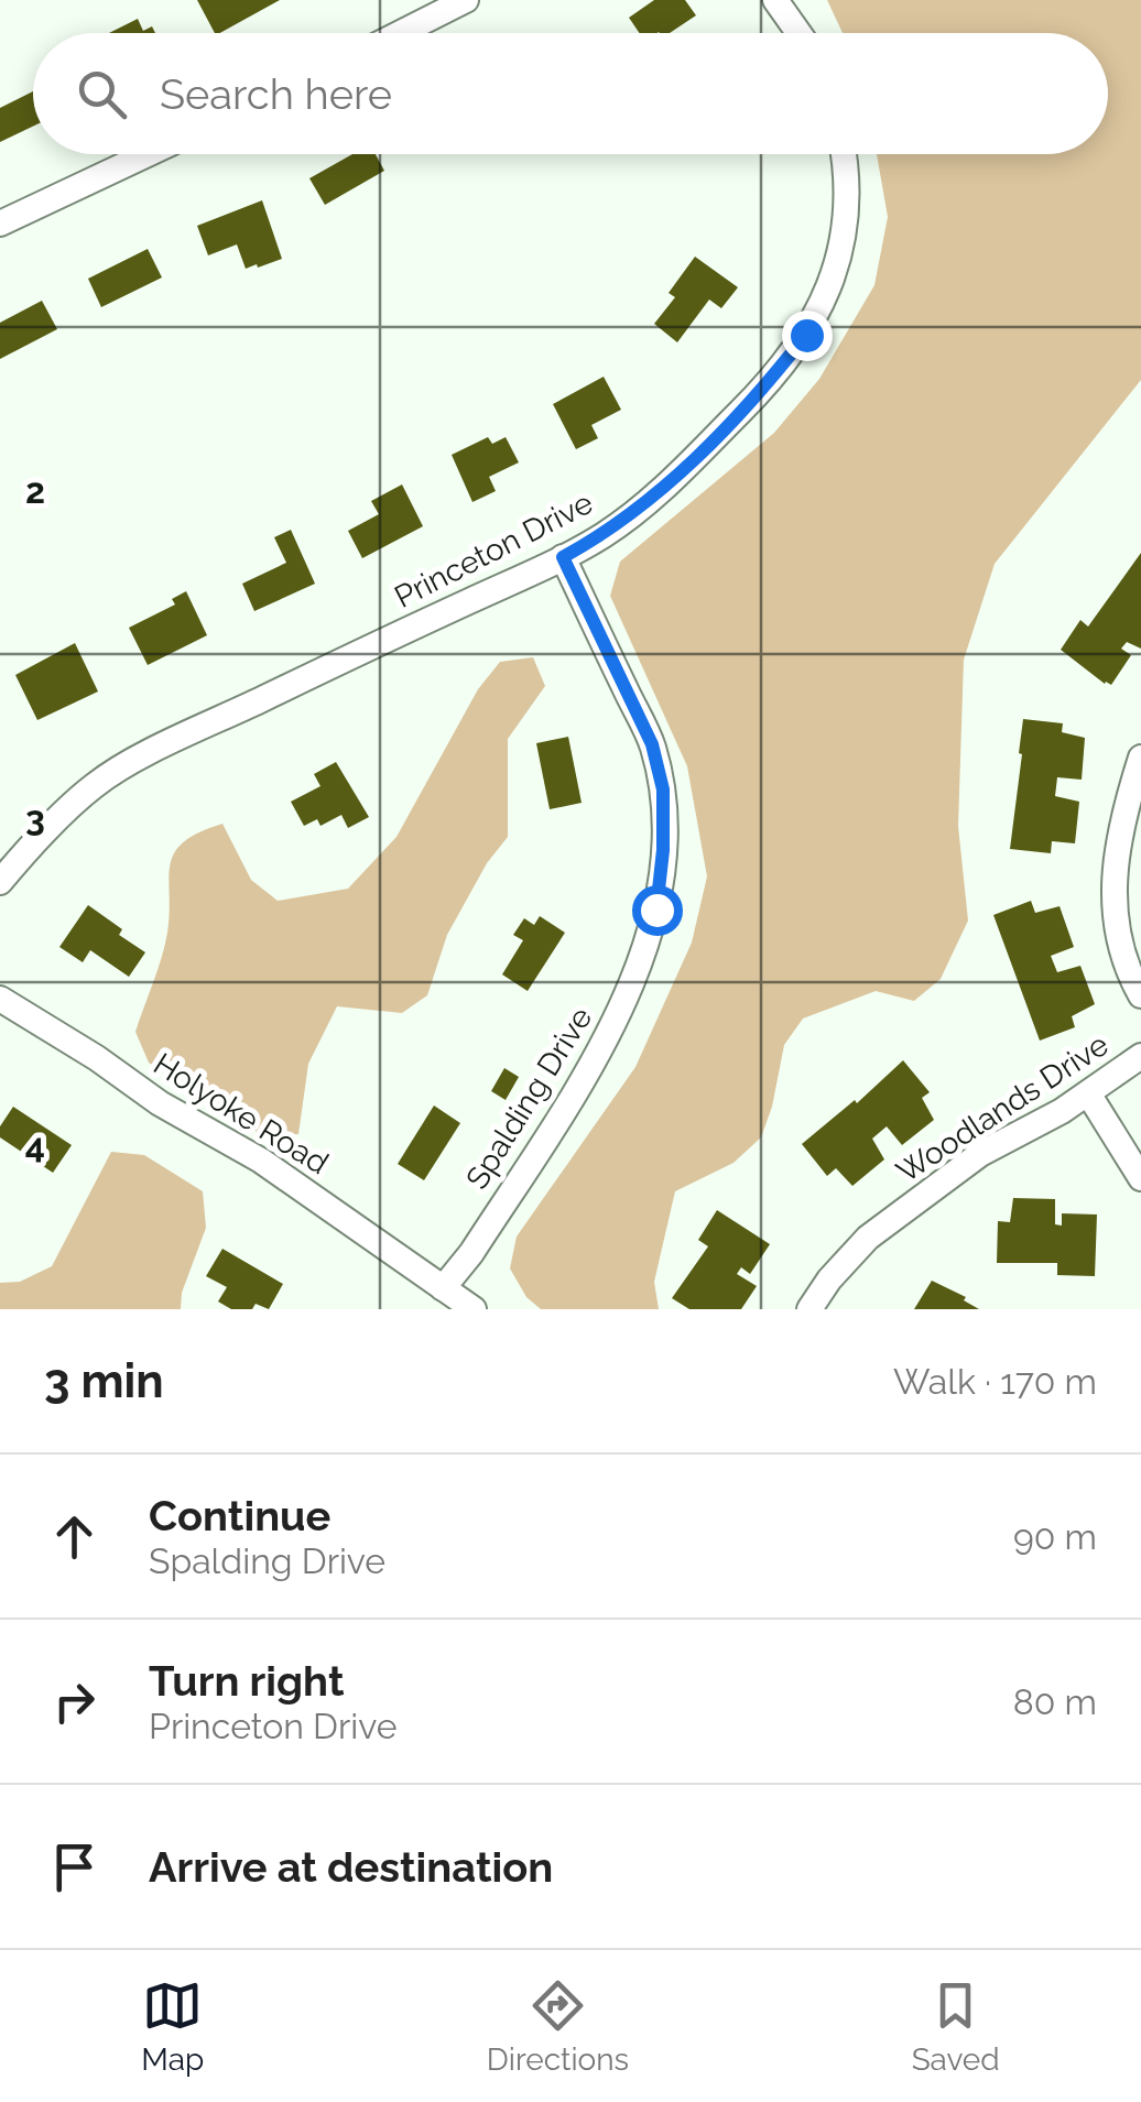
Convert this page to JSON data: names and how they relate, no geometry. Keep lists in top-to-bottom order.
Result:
{
  "streets": {
    "street": [
      "Princeton Drive",
      "Spalding Drive",
      "Woodlands Drive",
      "Holyoke Road"
    ]
  },
  "crossings": [
    ["Princeton Drive", "Spalding Drive"],
    ["Spalding Drive", "Holyoke Road"]
  ],
  "page": {
    "search": "Search here",
    "heading": ["3 min", "Walk · 170 m"],
    "list": [
      ["Continue", "Spalding Drive", "90 m"],
      ["Turn right", "Princeton Drive", "80 m"],
      "Arrive at destination"
    ],
    "nav": ["Map", "Directions", "Saved"]
  },
  "grid": {
    "rows": ["2", "3", "4"]
  }
}
